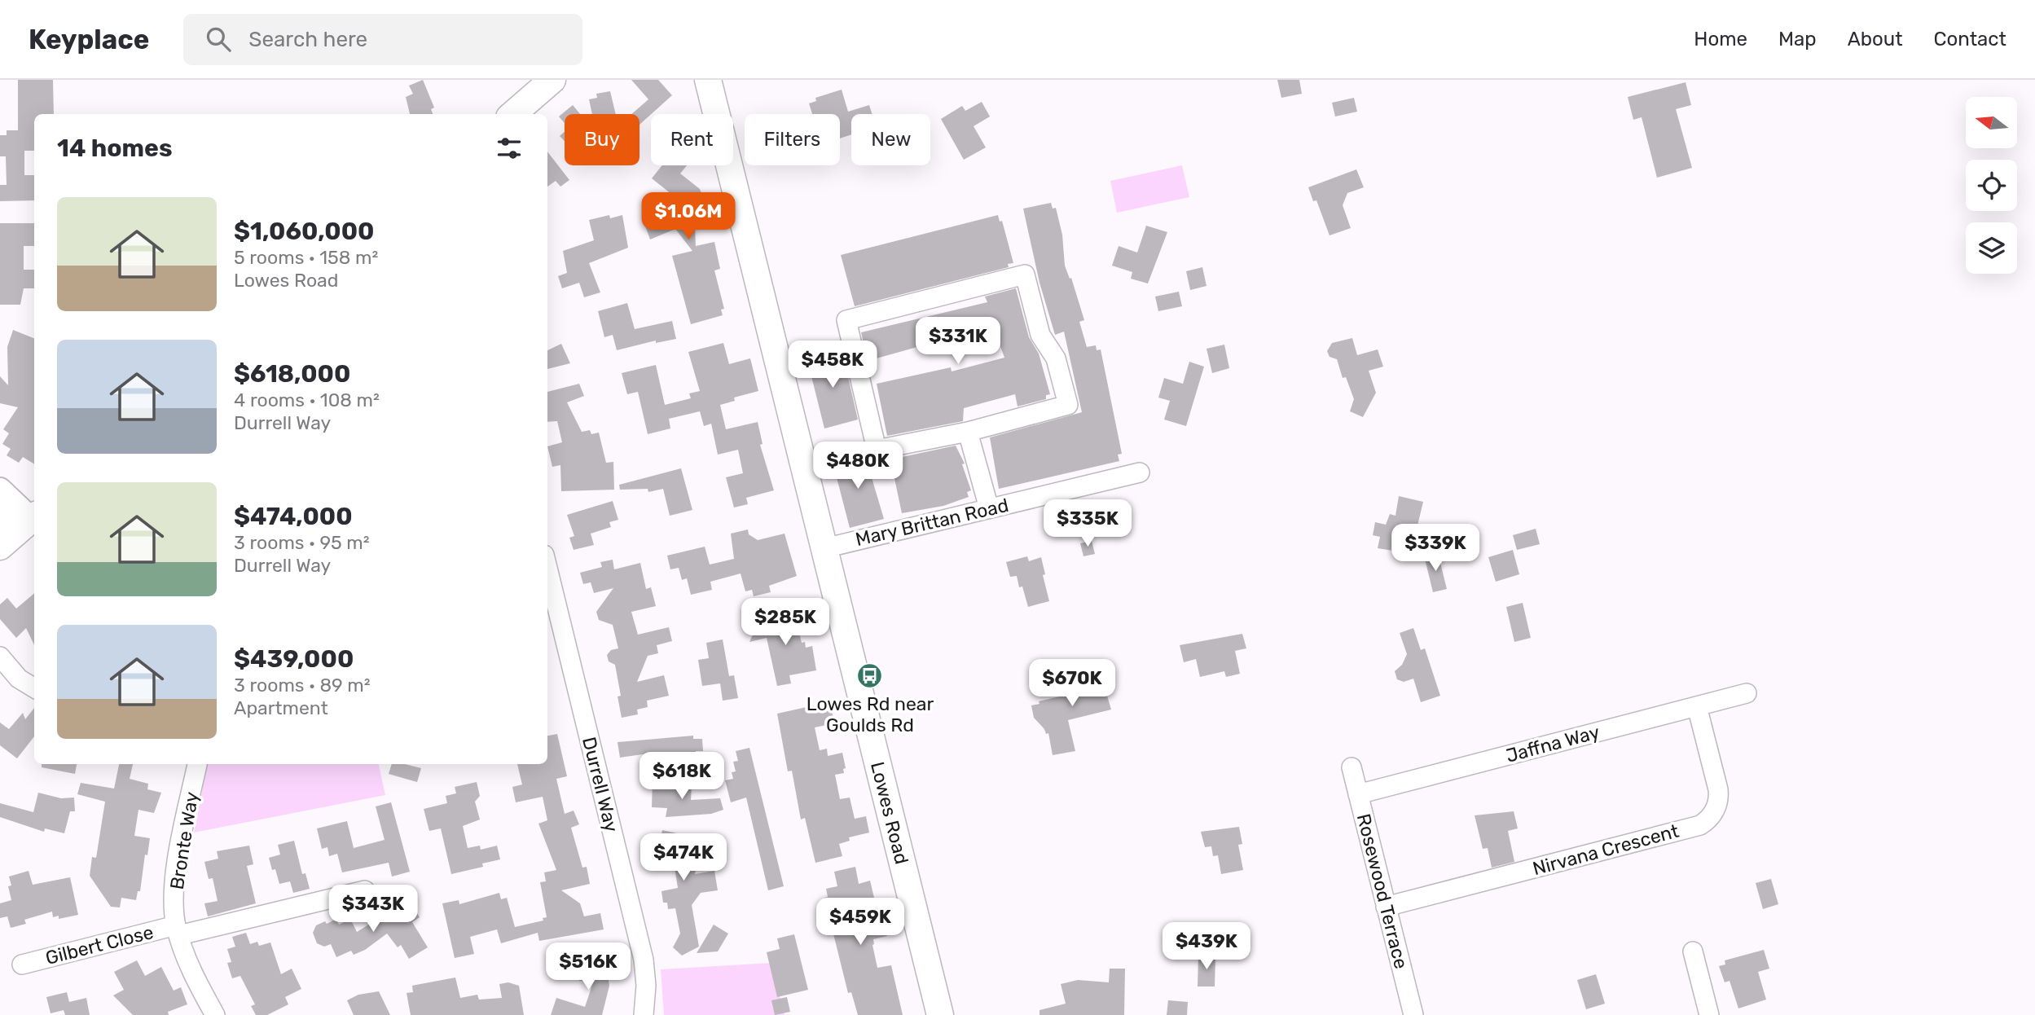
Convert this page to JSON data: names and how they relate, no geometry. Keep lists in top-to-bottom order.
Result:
{
  "streets": {
    "main road": ["Lowes Road"],
    "street": [
      "Mary Brittan Road",
      "Jaffna Way",
      "Durrell Way",
      "Bronte Way",
      "Nirvana Crescent",
      "Rosewood Terrace",
      "Gilbert Close"
    ]
  },
  "crossings": [
    ["Mary Brittan Road", "Lowes Road"],
    ["Jaffna Way", "Nirvana Crescent"],
    ["Jaffna Way", "Rosewood Terrace"],
    ["Bronte Way", "Gilbert Close"],
    ["Nirvana Crescent", "Rosewood Terrace"]
  ],
  "places": {
    "bus stop": ["Lowes Rd near Goulds Rd"]
  },
  "north": "left",
  "page": {
    "header": "Keyplace",
    "search": "Search here",
    "nav": [
      "Home",
      "Map",
      "About",
      "Contact"
    ],
    "chip": [
      "Buy",
      "Rent",
      "Filters",
      "New"
    ],
    "heading": "14 homes",
    "list": [
      {
        "name": "$1,060,000",
        "note": "5 rooms · 158 m² · Lowes Road"
      },
      {
        "name": "$618,000",
        "note": "4 rooms · 108 m² · Durrell Way"
      },
      {
        "name": "$474,000",
        "note": "3 rooms · 95 m² · Durrell Way"
      },
      {
        "name": "$439,000",
        "note": "3 rooms · 89 m² · Apartment"
      }
    ],
    "price": [
      "$1.06M",
      "$331K",
      "$458K",
      "$480K",
      "$335K",
      "$339K",
      "$285K",
      "$670K",
      "$618K",
      "$474K",
      "$343K",
      "$459K",
      "$439K",
      "$516K"
    ]
  }
}
